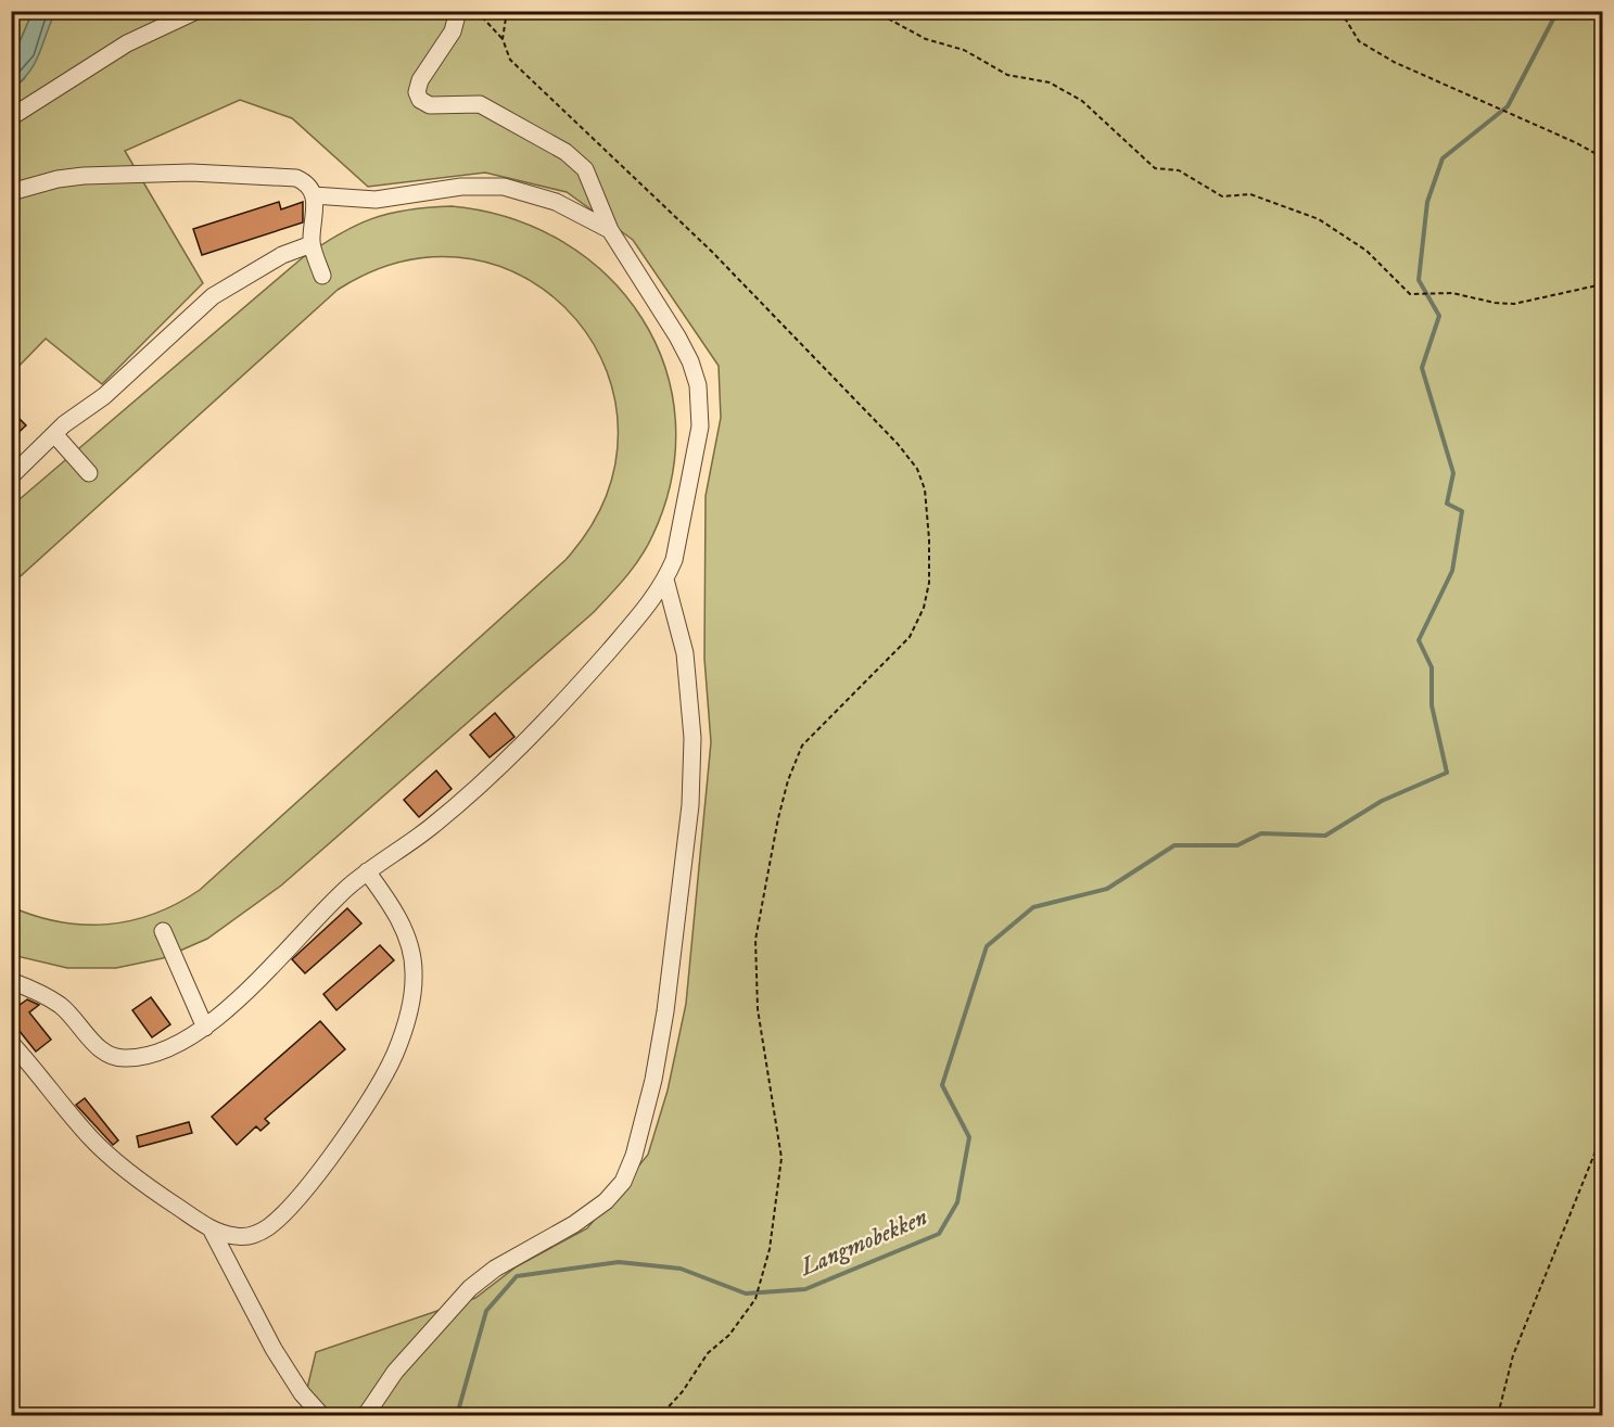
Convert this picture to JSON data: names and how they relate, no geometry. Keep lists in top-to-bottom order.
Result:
{
  "water": ["Langmobekken"]
}
